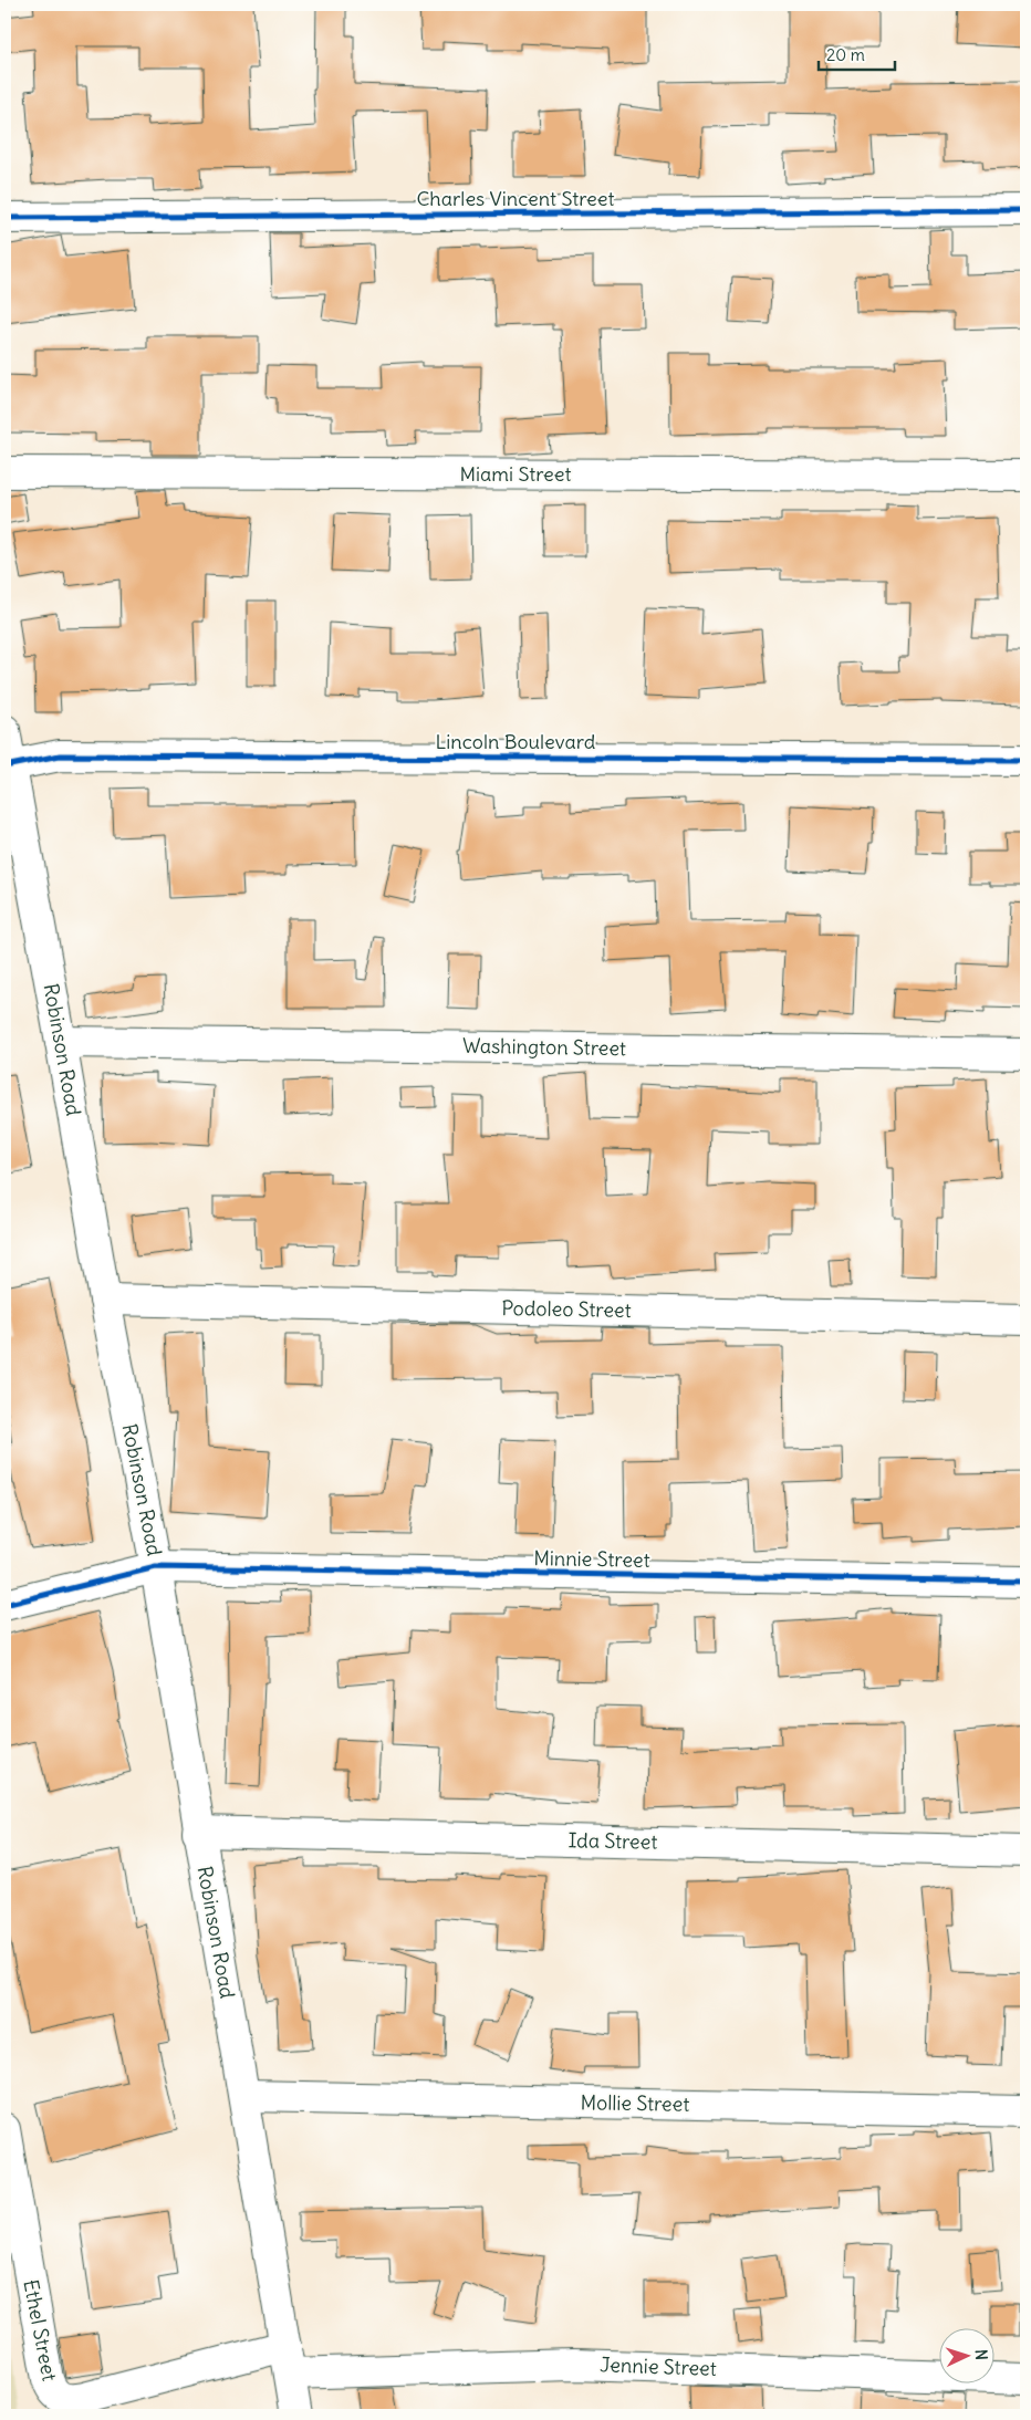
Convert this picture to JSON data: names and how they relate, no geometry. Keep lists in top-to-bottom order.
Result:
{
  "streets": {
    "street": [
      "Charles Vincent Street",
      "Miami Street",
      "Lincoln Boulevard",
      "Washington Street",
      "Robinson Road",
      "Podoleo Street",
      "Minnie Street",
      "Ida Street",
      "Mollie Street",
      "Ethel Street",
      "Jennie Street"
    ]
  },
  "crossings": [
    ["Lincoln Boulevard", "Robinson Road"],
    ["Washington Street", "Robinson Road"],
    ["Robinson Road", "Podoleo Street"],
    ["Robinson Road", "Minnie Street"],
    ["Robinson Road", "Ida Street"],
    ["Robinson Road", "Mollie Street"],
    ["Robinson Road", "Ethel Street"],
    ["Robinson Road", "Jennie Street"],
    ["Ethel Street", "Jennie Street"]
  ],
  "scale_bar": "20 m",
  "north": "right"
}
